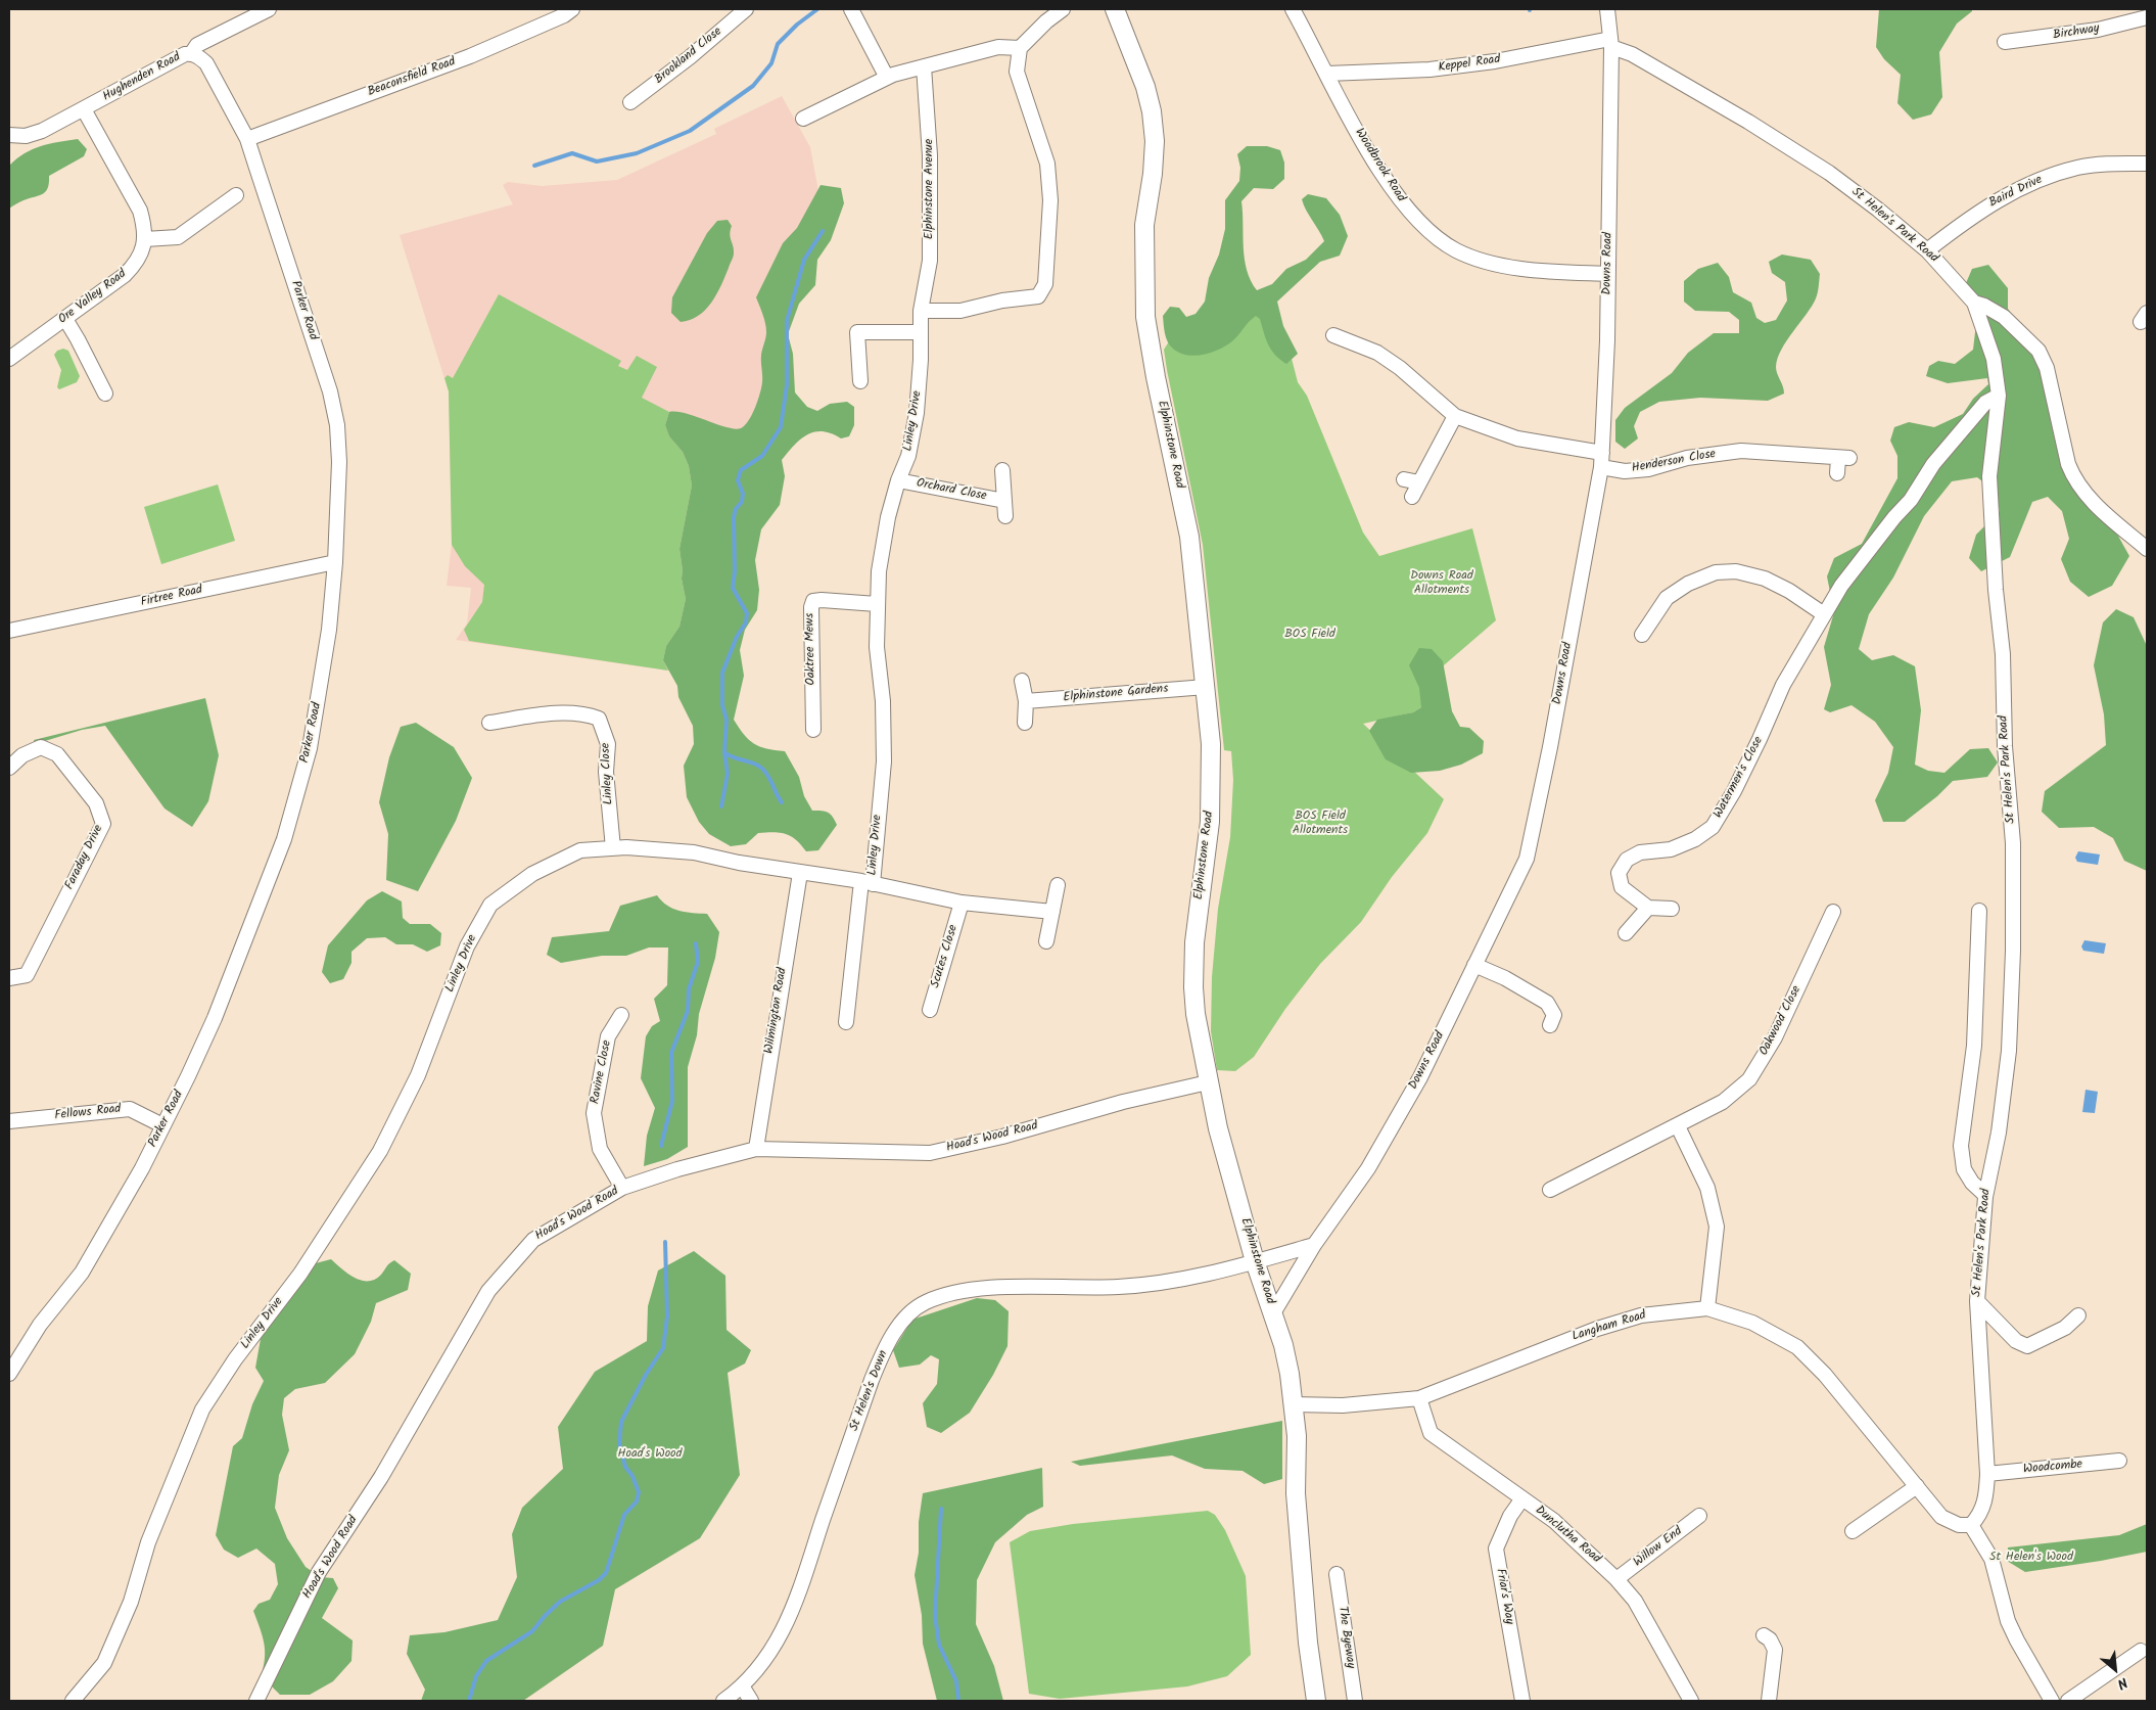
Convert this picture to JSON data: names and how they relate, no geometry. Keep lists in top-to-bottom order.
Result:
{
  "streets": {
    "street": [
      "Birchway",
      "Brookland Close",
      "Keppel Road",
      "Hughenden Road",
      "Beaconsfield Road",
      "Woodbrook Road",
      "Elphinstone Avenue",
      "Baird Drive",
      "St Helen's Park Road",
      "Downs Road",
      "Ore Valley Road",
      "Parker Road",
      "Linley Drive",
      "Elphinstone Road",
      "Henderson Close",
      "Orchard Close",
      "Firtree Road",
      "Oaktree Mews",
      "Elphinstone Gardens",
      "Linley Close",
      "Watermen's Close",
      "Faraday Drive",
      "Scutes Close",
      "Wilmington Road",
      "Oakwood Close",
      "Ravine Close",
      "Fellows Road",
      "Hoad's Wood Road",
      "Langham Road",
      "St Helen's Down",
      "Woodcombe",
      "Dunclutha Road",
      "Willow End",
      "Friar's Way",
      "The Byeway"
    ]
  },
  "crossings": [
    ["Keppel Road", "Woodbrook Road"],
    ["Keppel Road", "St Helen's Park Road"],
    ["Keppel Road", "Downs Road"],
    ["Hughenden Road", "Ore Valley Road"],
    ["Hughenden Road", "Parker Road"],
    ["Beaconsfield Road", "Parker Road"],
    ["Woodbrook Road", "Downs Road"],
    ["Elphinstone Avenue", "Linley Drive"],
    ["Baird Drive", "St Helen's Park Road"],
    ["St Helen's Park Road", "Downs Road"],
    ["St Helen's Park Road", "Watermen's Close"],
    ["St Helen's Park Road", "Langham Road"],
    ["St Helen's Park Road", "Woodcombe"],
    ["Downs Road", "Elphinstone Road"],
    ["Downs Road", "Henderson Close"],
    ["Parker Road", "Firtree Road"],
    ["Parker Road", "Fellows Road"],
    ["Linley Drive", "Orchard Close"],
    ["Linley Drive", "Oaktree Mews"],
    ["Linley Drive", "Linley Close"],
    ["Linley Drive", "Wilmington Road"],
    ["Elphinstone Road", "Elphinstone Gardens"],
    ["Elphinstone Road", "Hoad's Wood Road"],
    ["Elphinstone Road", "Langham Road"],
    ["Elphinstone Road", "St Helen's Down"],
    ["Wilmington Road", "Hoad's Wood Road"],
    ["Ravine Close", "Hoad's Wood Road"],
    ["Langham Road", "Dunclutha Road"],
    ["Dunclutha Road", "Willow End"],
    ["Dunclutha Road", "Friar's Way"]
  ],
  "parks": [
    "Downs Road Allotments",
    "BOS Field",
    "BOS Field Allotments",
    "Hoad's Wood",
    "St Helen's Wood"
  ],
  "north": "bottom right"
}
